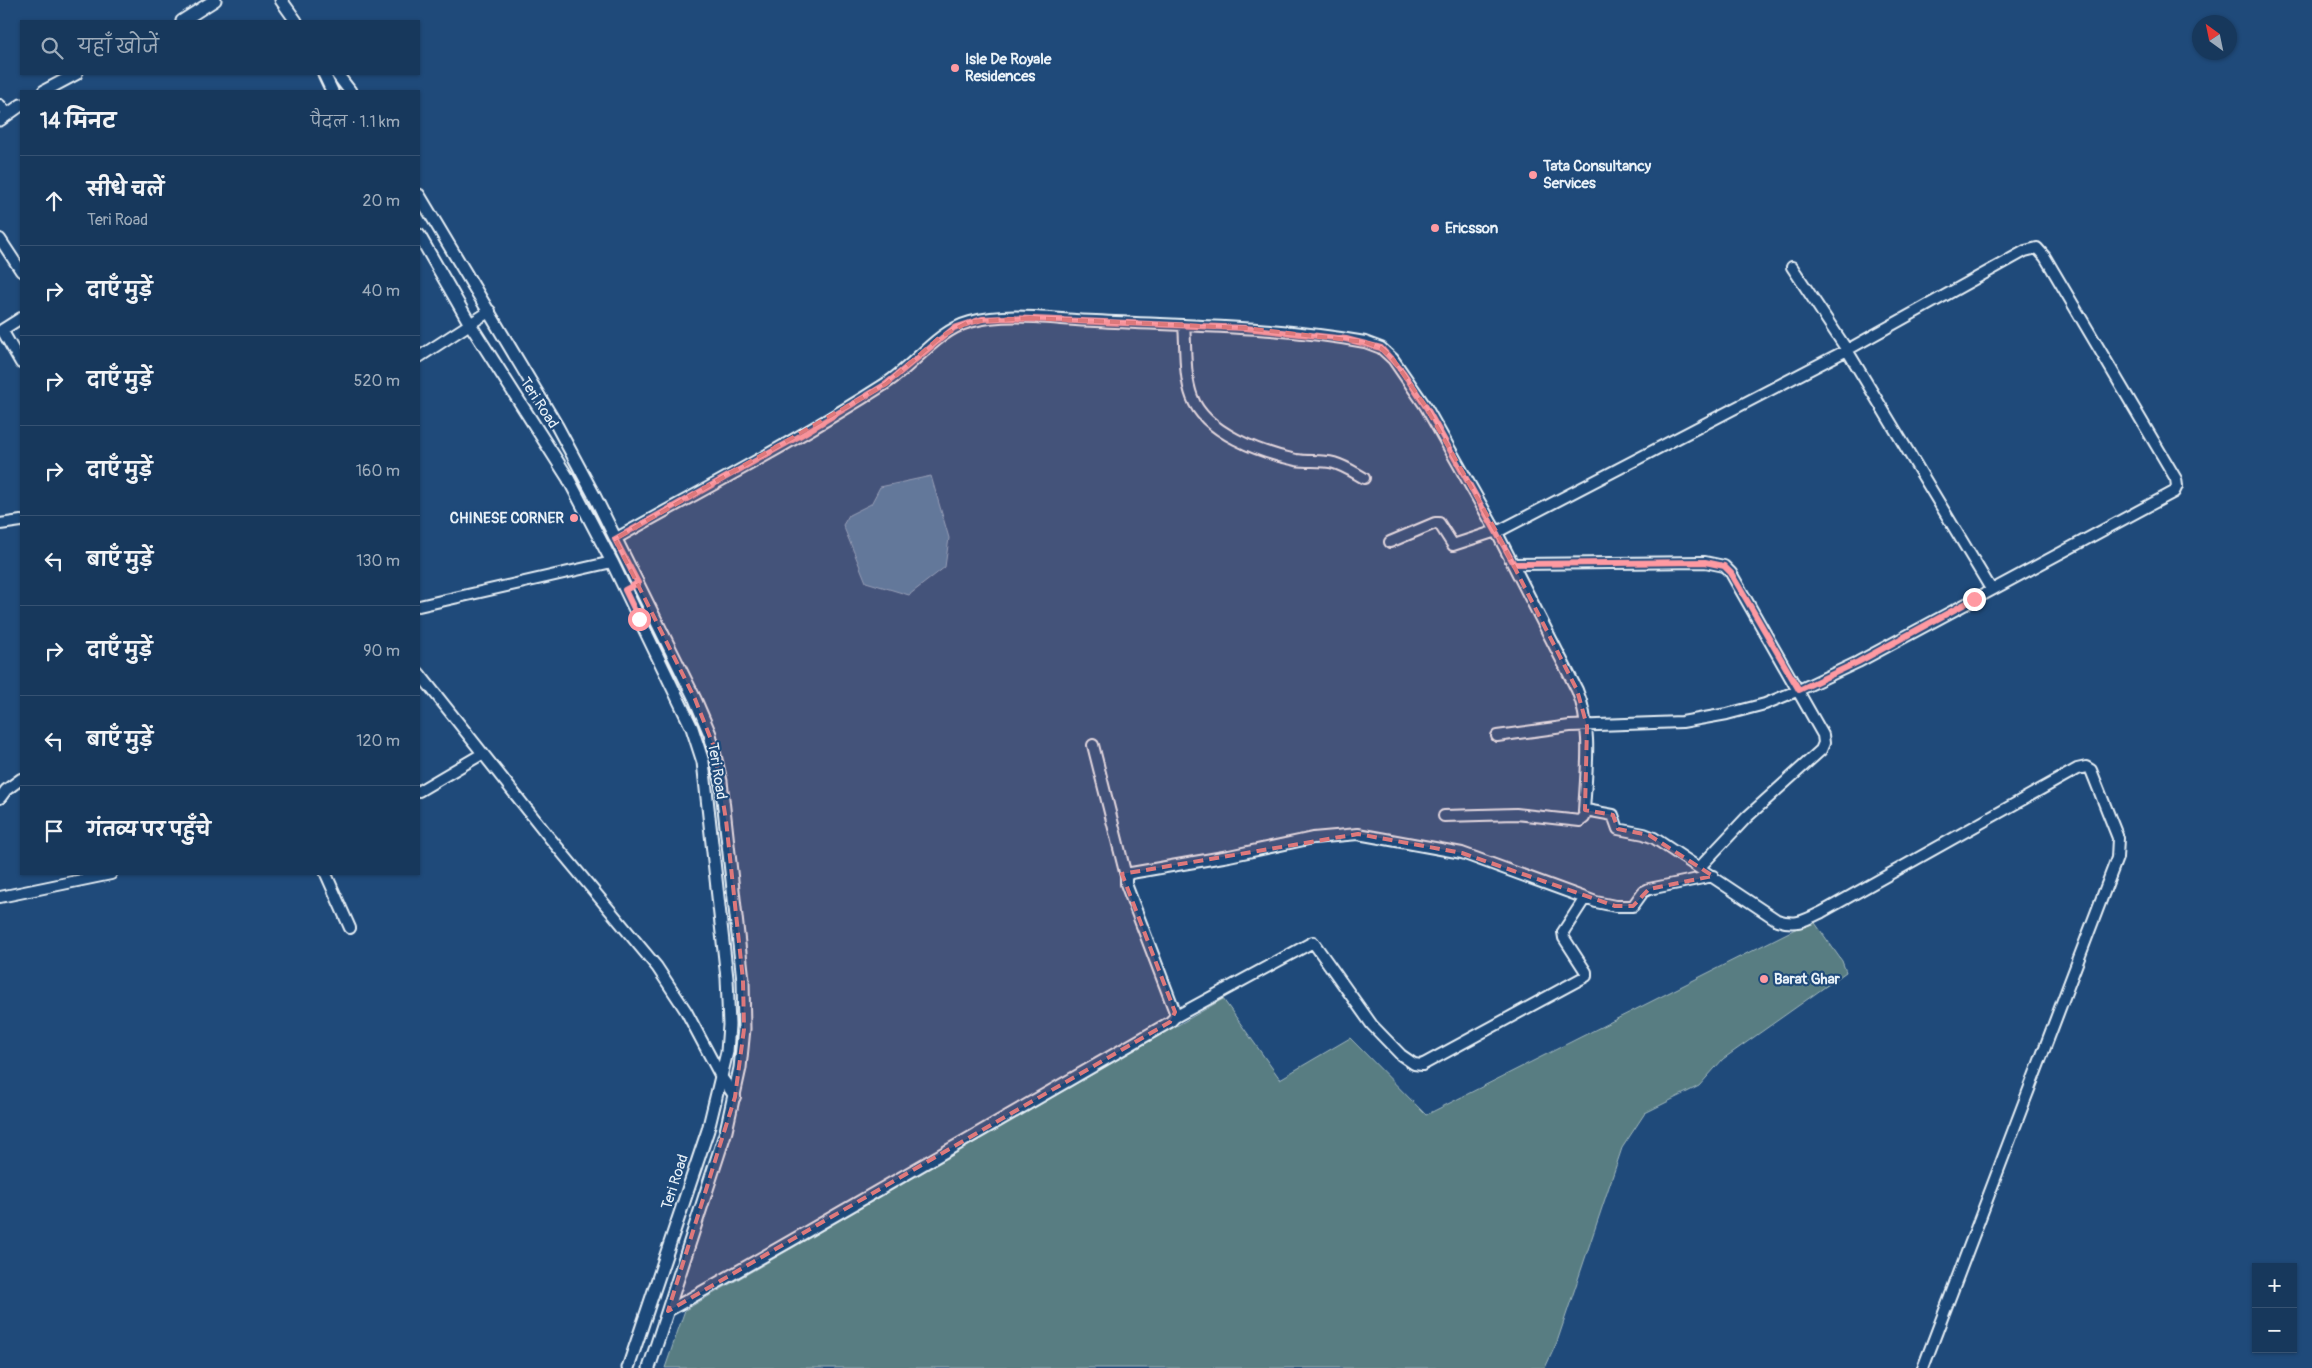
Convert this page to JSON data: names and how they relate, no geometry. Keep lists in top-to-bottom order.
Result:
{
  "streets": {
    "street": ["Teri Road"]
  },
  "places": [
    "Isle De Royale Residences",
    "Tata Consultancy Services",
    "Ericsson",
    "CHINESE CORNER",
    "Barat Ghar"
  ],
  "north": "top left",
  "page": {
    "search": "यहाँ खोजें",
    "heading": ["14 मिनट", "पैदल · 1.1 km"],
    "list": [
      ["सीधे चलें", "Teri Road", "20 m"],
      ["दाएँ मुड़ें", "40 m"],
      ["दाएँ मुड़ें", "520 m"],
      ["दाएँ मुड़ें", "160 m"],
      ["बाएँ मुड़ें", "130 m"],
      ["दाएँ मुड़ें", "90 m"],
      ["बाएँ मुड़ें", "120 m"],
      "गंतव्य पर पहुँचे"
    ],
    "map_buttons": ["+", "−"]
  }
}
